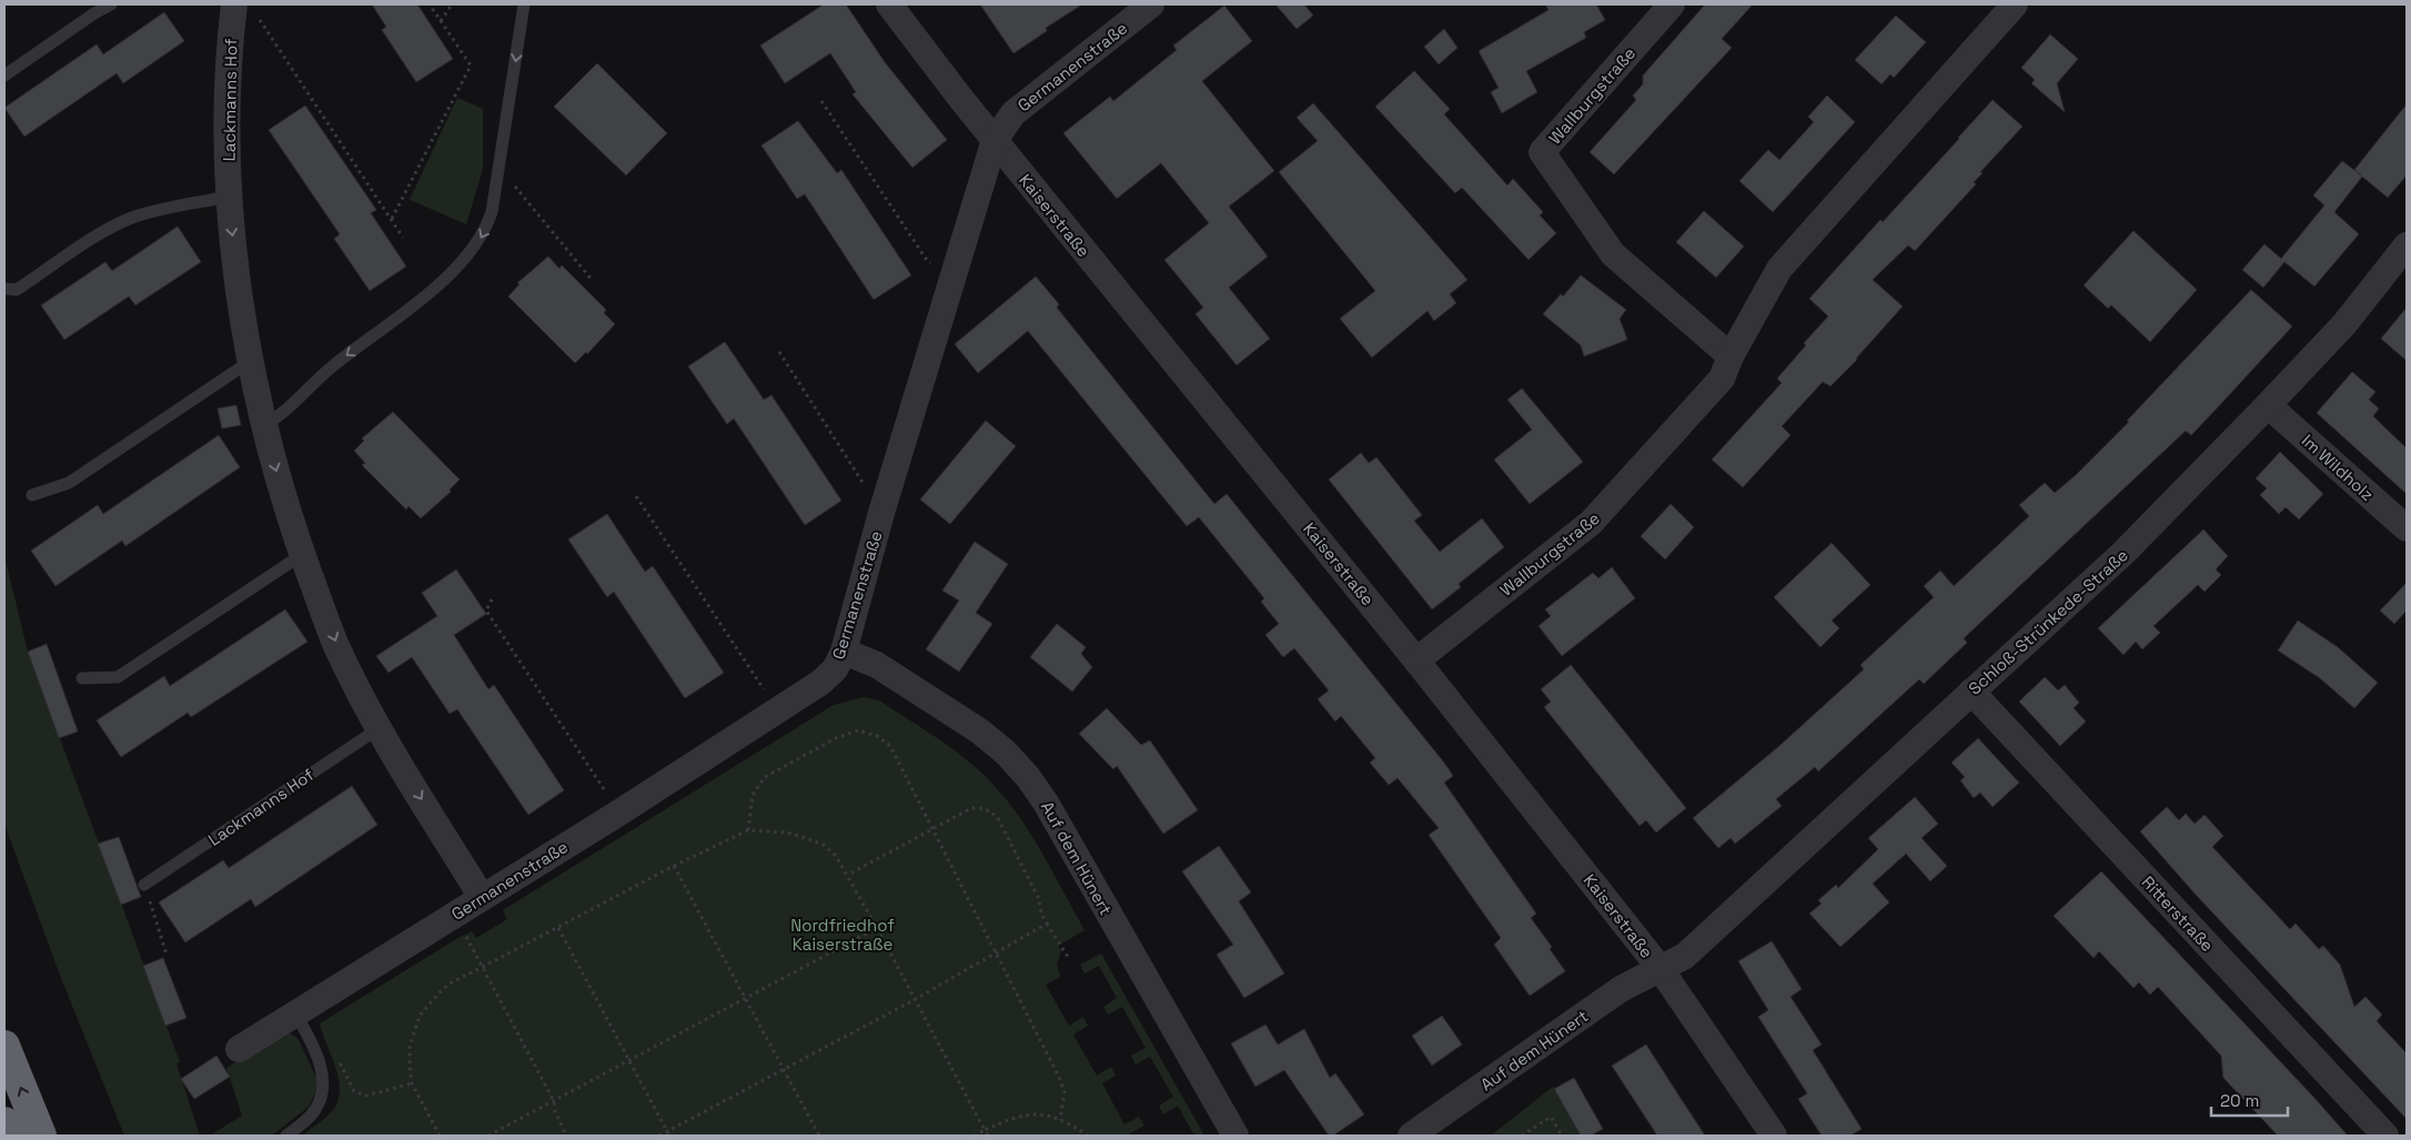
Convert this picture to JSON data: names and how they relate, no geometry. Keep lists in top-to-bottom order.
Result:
{
  "streets": {
    "street": [
      "Germanenstraße",
      "Wallburgstraße",
      "Lackmanns Hof",
      "Kaiserstraße",
      "Im Wildholz",
      "Schloß-Strünkede-Straße",
      "Auf dem Hünert",
      "Ritterstraße"
    ]
  },
  "crossings": [
    ["Germanenstraße", "Lackmanns Hof"],
    ["Germanenstraße", "Kaiserstraße"],
    ["Germanenstraße", "Auf dem Hünert"],
    ["Wallburgstraße", "Kaiserstraße"],
    ["Kaiserstraße", "Schloß-Strünkede-Straße"],
    ["Kaiserstraße", "Auf dem Hünert"],
    ["Im Wildholz", "Schloß-Strünkede-Straße"],
    ["Schloß-Strünkede-Straße", "Auf dem Hünert"],
    ["Schloß-Strünkede-Straße", "Ritterstraße"]
  ],
  "one_way": ["Lackmanns Hof"],
  "parks": ["Nordfriedhof Kaiserstraße"],
  "scale_bar": "20 m"
}
